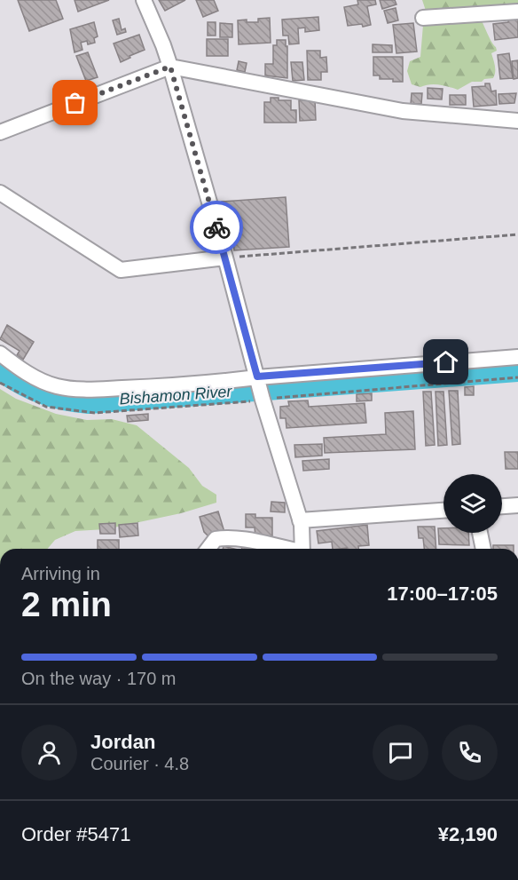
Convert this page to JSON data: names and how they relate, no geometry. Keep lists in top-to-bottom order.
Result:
{
  "water": ["Bishamon River"],
  "page": {
    "heading": ["2 min", "Arriving in", "17:00–17:05"],
    "panel": [
      "Jordan",
      "Courier · 4.8",
      "Order #5471",
      "¥2,190"
    ],
    "bar": "On the way · 170 m"
  }
}
